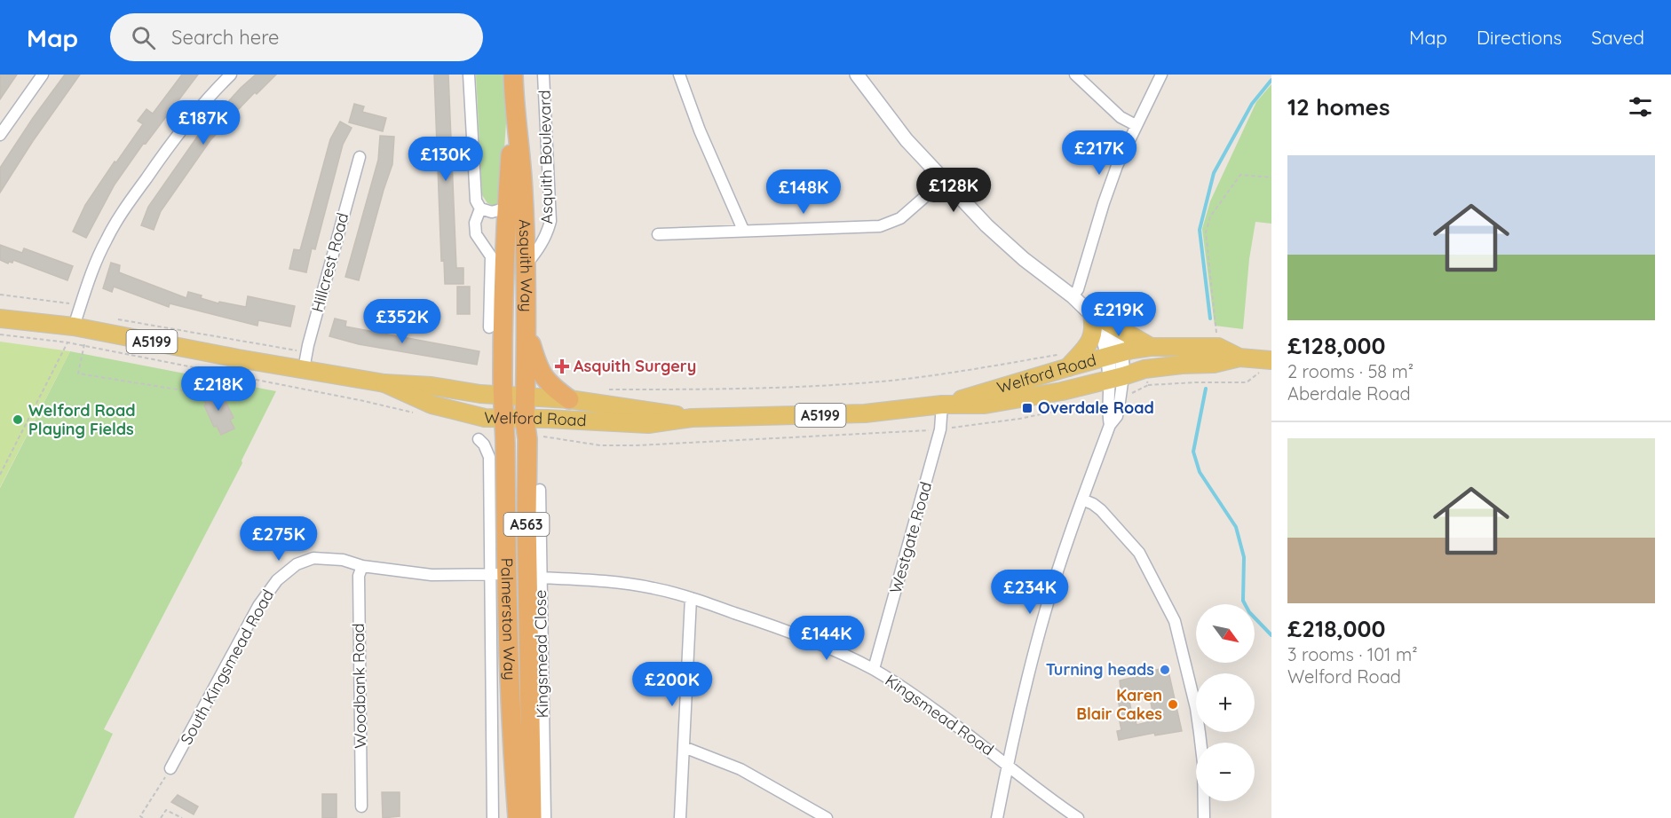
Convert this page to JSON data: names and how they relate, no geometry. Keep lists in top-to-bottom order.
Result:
{
  "streets": {
    "highway": ["Asquith Way", "A563", "Palmerston Way"],
    "main road": ["A5199", "Welford Road"],
    "street": [
      "Asquith Boulevard",
      "Hillcrest Road",
      "Westgate Road",
      "Kingsmead Close",
      "South Kingsmead Road",
      "Woodbank Road",
      "Kingsmead Road"
    ]
  },
  "crossings": [
    ["Asquith Boulevard", "Asquith Way"],
    ["Hillcrest Road", "Welford Road"],
    ["Asquith Way", "Welford Road"],
    ["Asquith Way", "A563"],
    ["Asquith Way", "Palmerston Way"],
    ["Welford Road", "A563"],
    ["Welford Road", "Westgate Road"],
    ["Welford Road", "Palmerston Way"],
    ["Westgate Road", "Kingsmead Road"],
    ["Palmerston Way", "South Kingsmead Road"],
    ["Kingsmead Close", "Kingsmead Road"],
    ["South Kingsmead Road", "Woodbank Road"]
  ],
  "places": {
    "health": ["Asquith Surgery"],
    "transit": ["Overdale Road"],
    "other": ["Welford Road Playing Fields", "Turning heads", "Karen Blair Cakes"]
  },
  "north": "bottom right",
  "page": {
    "header": "Map",
    "search": "Search here",
    "nav": ["Map", "Directions", "Saved"],
    "heading": "12 homes",
    "price": [
      "£187K",
      "£217K",
      "£130K",
      "£128K",
      "£148K",
      "£219K",
      "£352K",
      "£218K",
      "£275K",
      "£234K",
      "£144K",
      "£200K"
    ],
    "list": [
      {
        "name": "£128,000",
        "note": "2 rooms · 58 m² · Aberdale Road"
      },
      {
        "name": "£218,000",
        "note": "3 rooms · 101 m² · Welford Road"
      }
    ],
    "map_buttons": ["+", "−"]
  }
}
